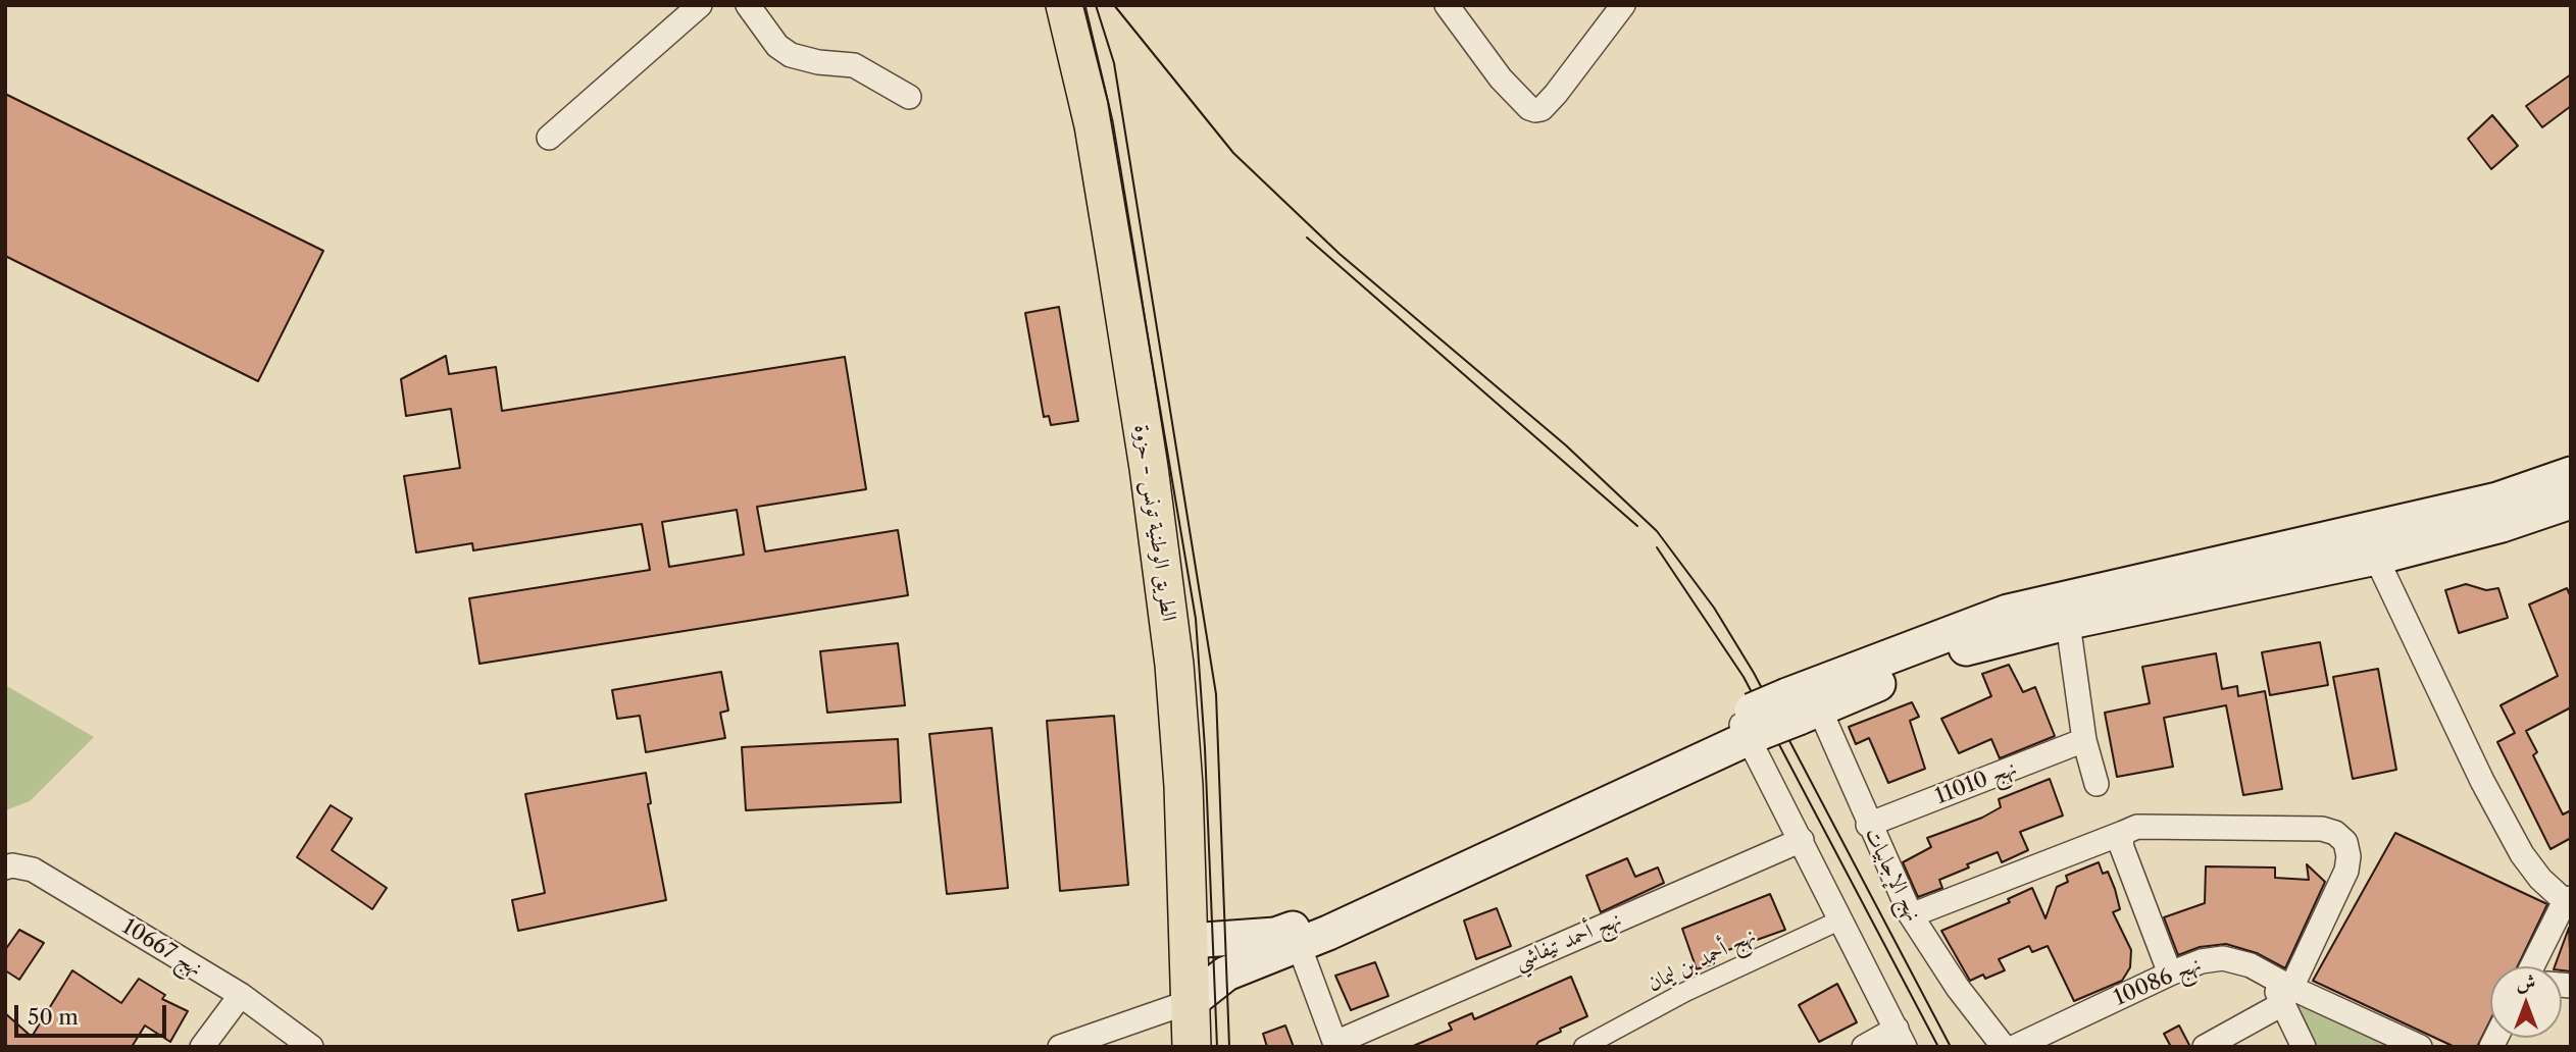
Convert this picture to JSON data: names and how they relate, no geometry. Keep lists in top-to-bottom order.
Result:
{
  "streets": {
    "main road": ["الطريق الوطنية تونس - حزوة"],
    "street": [
      "نهج 11010",
      "نهج الإجابيات",
      "نهج أحمد تيفاشي",
      "نهج 10667",
      "نهج أحمد بن ليمان",
      "نهج 10086"
    ]
  },
  "crossings": [
    ["نهج 11010", "نهج الإجابيات"]
  ],
  "scale_bar": "50 m",
  "north": "top"
}
